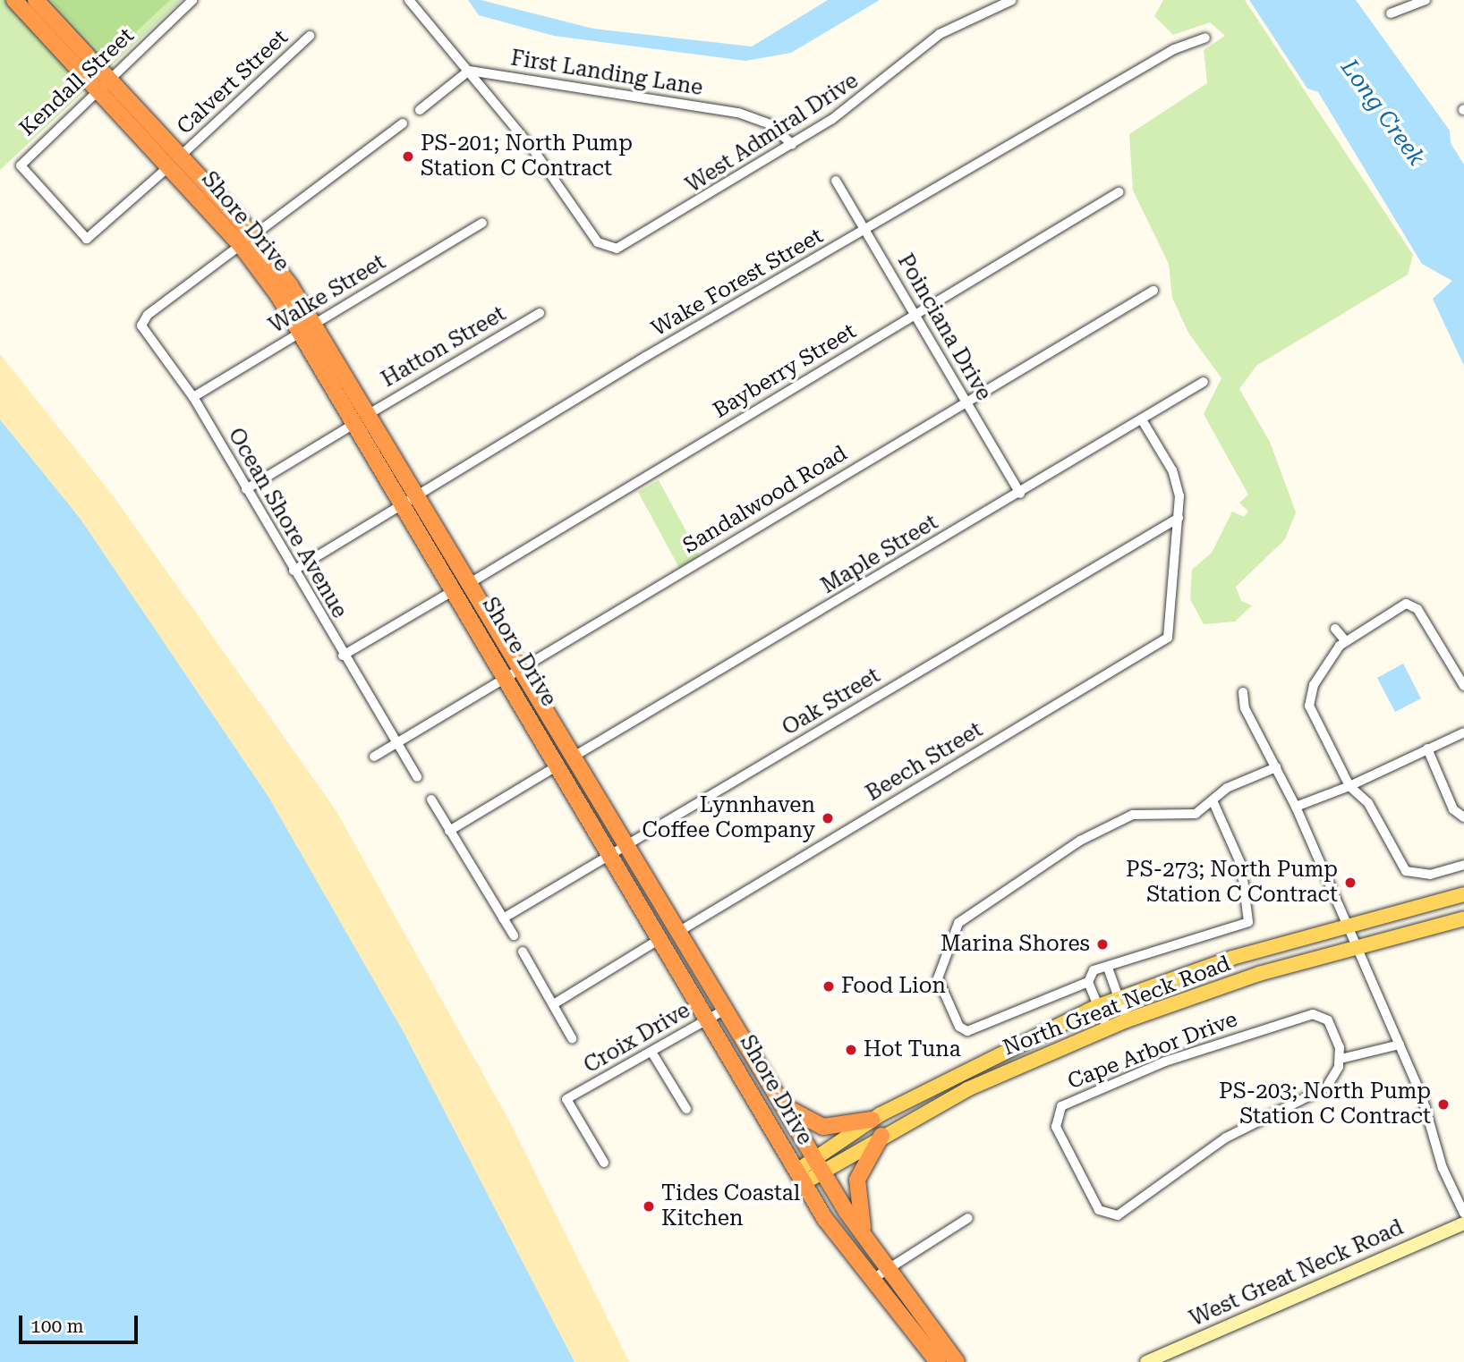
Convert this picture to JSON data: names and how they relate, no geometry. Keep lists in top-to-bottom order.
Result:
{
  "streets": {
    "highway": ["Shore Drive"],
    "main road": ["North Great Neck Road"],
    "street": [
      "First Landing Lane",
      "Kendall Street",
      "Calvert Street",
      "West Admiral Drive",
      "Wake Forest Street",
      "Walke Street",
      "Poinciana Drive",
      "Hatton Street",
      "Bayberry Street",
      "Sandalwood Road",
      "Ocean Shore Avenue",
      "Maple Street",
      "Oak Street",
      "Beech Street",
      "Croix Drive",
      "Cape Arbor Drive",
      "West Great Neck Road"
    ]
  },
  "crossings": [
    ["First Landing Lane", "West Admiral Drive"],
    ["Kendall Street", "Calvert Street"],
    ["Kendall Street", "Shore Drive"],
    ["Calvert Street", "Shore Drive"],
    ["Shore Drive", "Wake Forest Street"],
    ["Shore Drive", "Walke Street"],
    ["Shore Drive", "Hatton Street"],
    ["Shore Drive", "Bayberry Street"],
    ["Shore Drive", "Sandalwood Road"],
    ["Shore Drive", "Ocean Shore Avenue"],
    ["Shore Drive", "Maple Street"],
    ["Shore Drive", "Oak Street"],
    ["Shore Drive", "Beech Street"],
    ["Shore Drive", "North Great Neck Road"],
    ["Shore Drive", "Croix Drive"],
    ["Wake Forest Street", "Poinciana Drive"],
    ["Wake Forest Street", "Ocean Shore Avenue"],
    ["Walke Street", "Ocean Shore Avenue"],
    ["Poinciana Drive", "Bayberry Street"],
    ["Poinciana Drive", "Sandalwood Road"],
    ["Poinciana Drive", "Maple Street"],
    ["Hatton Street", "Ocean Shore Avenue"],
    ["Bayberry Street", "Ocean Shore Avenue"],
    ["Sandalwood Road", "Ocean Shore Avenue"],
    ["Oak Street", "Beech Street"]
  ],
  "water": ["Long Creek"],
  "places": [
    "PS-201; North Pump Station C Contract",
    "Lynnhaven Coffee Company",
    "PS-273; North Pump Station C Contract",
    "Marina Shores",
    "Food Lion",
    "Hot Tuna",
    "PS-203; North Pump Station C Contract",
    "Tides Coastal Kitchen"
  ],
  "scale_bar": "100 m"
}
